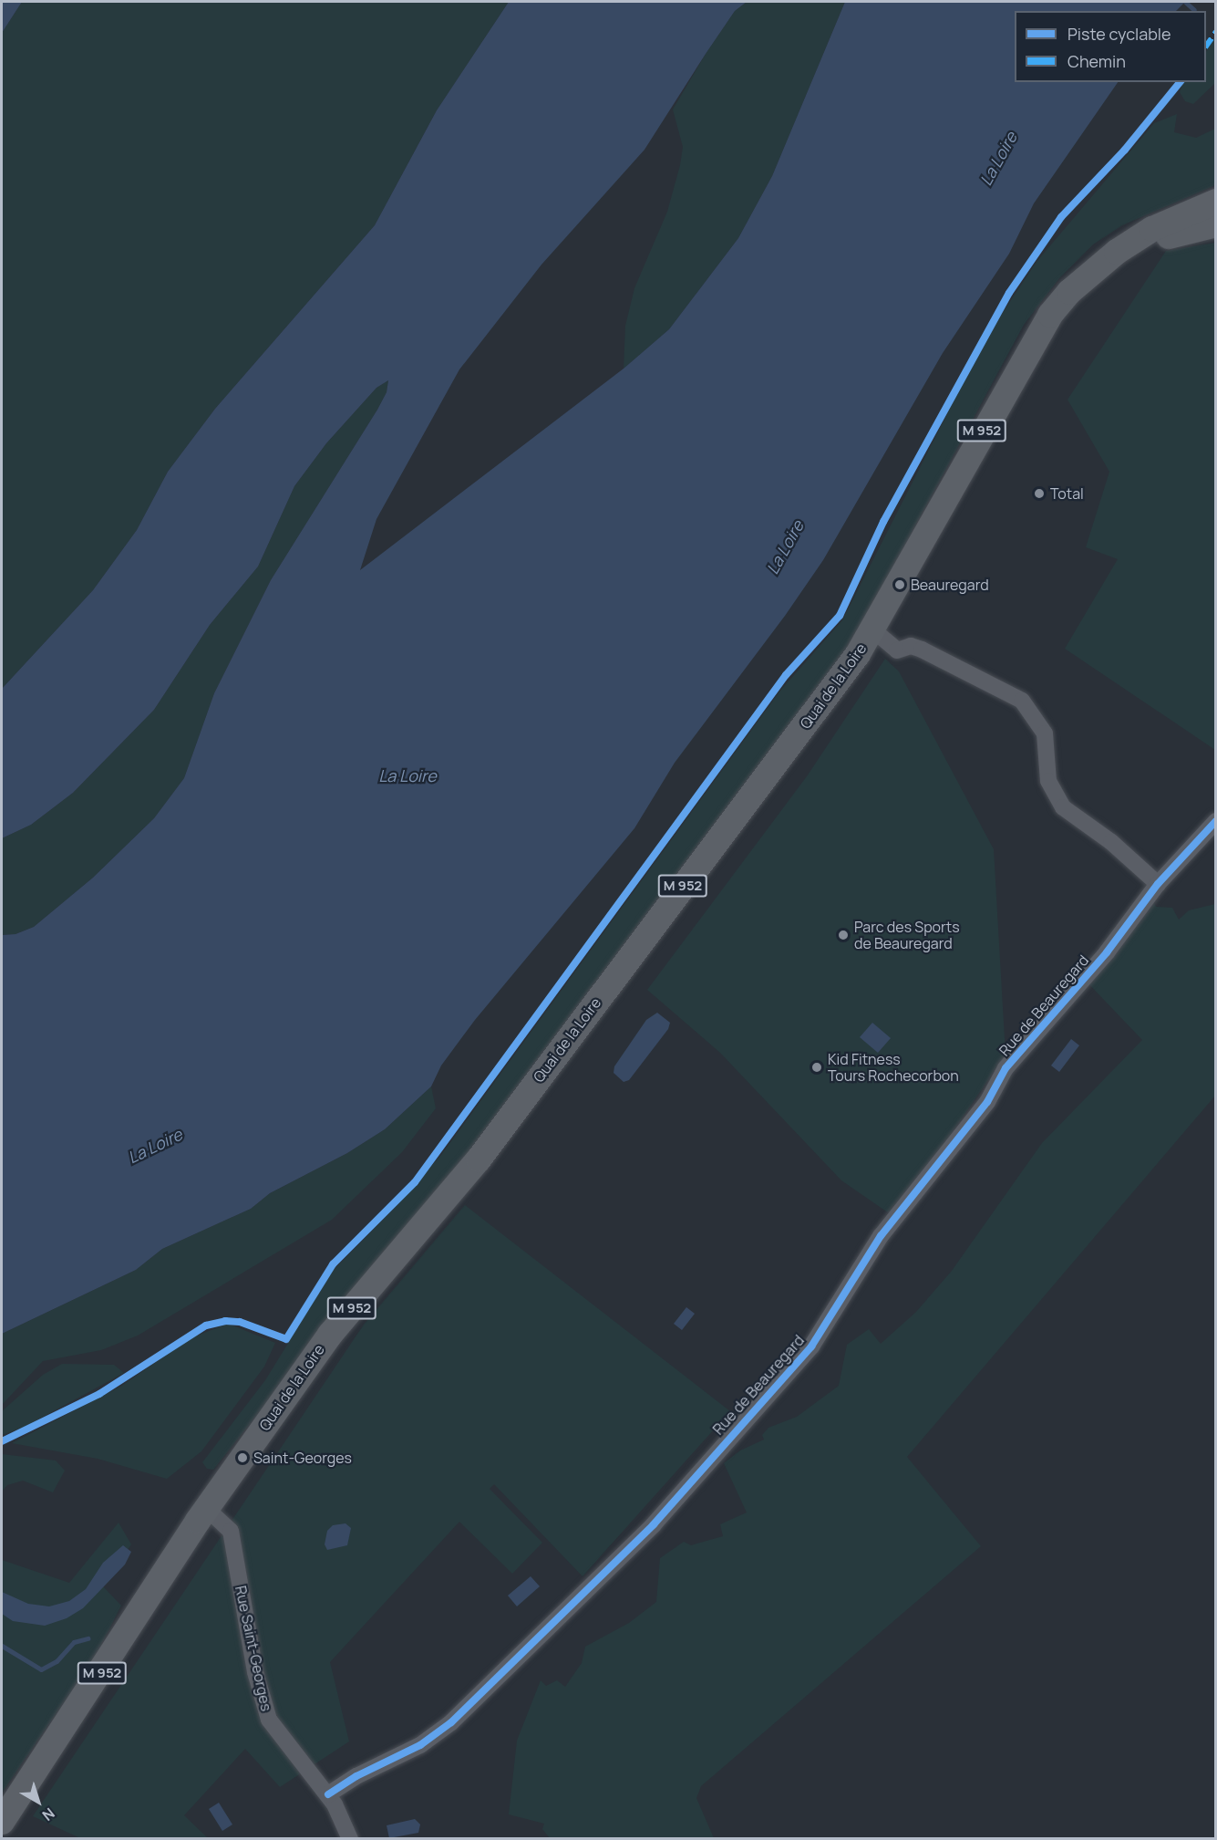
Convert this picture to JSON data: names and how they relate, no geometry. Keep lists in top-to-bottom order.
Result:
{
  "streets": {
    "main road": ["M 952", "Quai de la Loire"],
    "street": ["Rue de Beauregard", "Rue Saint-Georges"]
  },
  "crossings": [
    ["M 952", "Quai de la Loire"],
    ["Quai de la Loire", "Rue Saint-Georges"],
    ["Rue de Beauregard", "Rue Saint-Georges"]
  ],
  "water": ["La Loire"],
  "places": [
    "Total",
    "Beauregard",
    "Parc des Sports de Beauregard",
    "Kid Fitness Tours Rochecorbon",
    "Saint-Georges"
  ],
  "legend": ["Piste cyclable", "Chemin"],
  "north": "bottom right"
}
